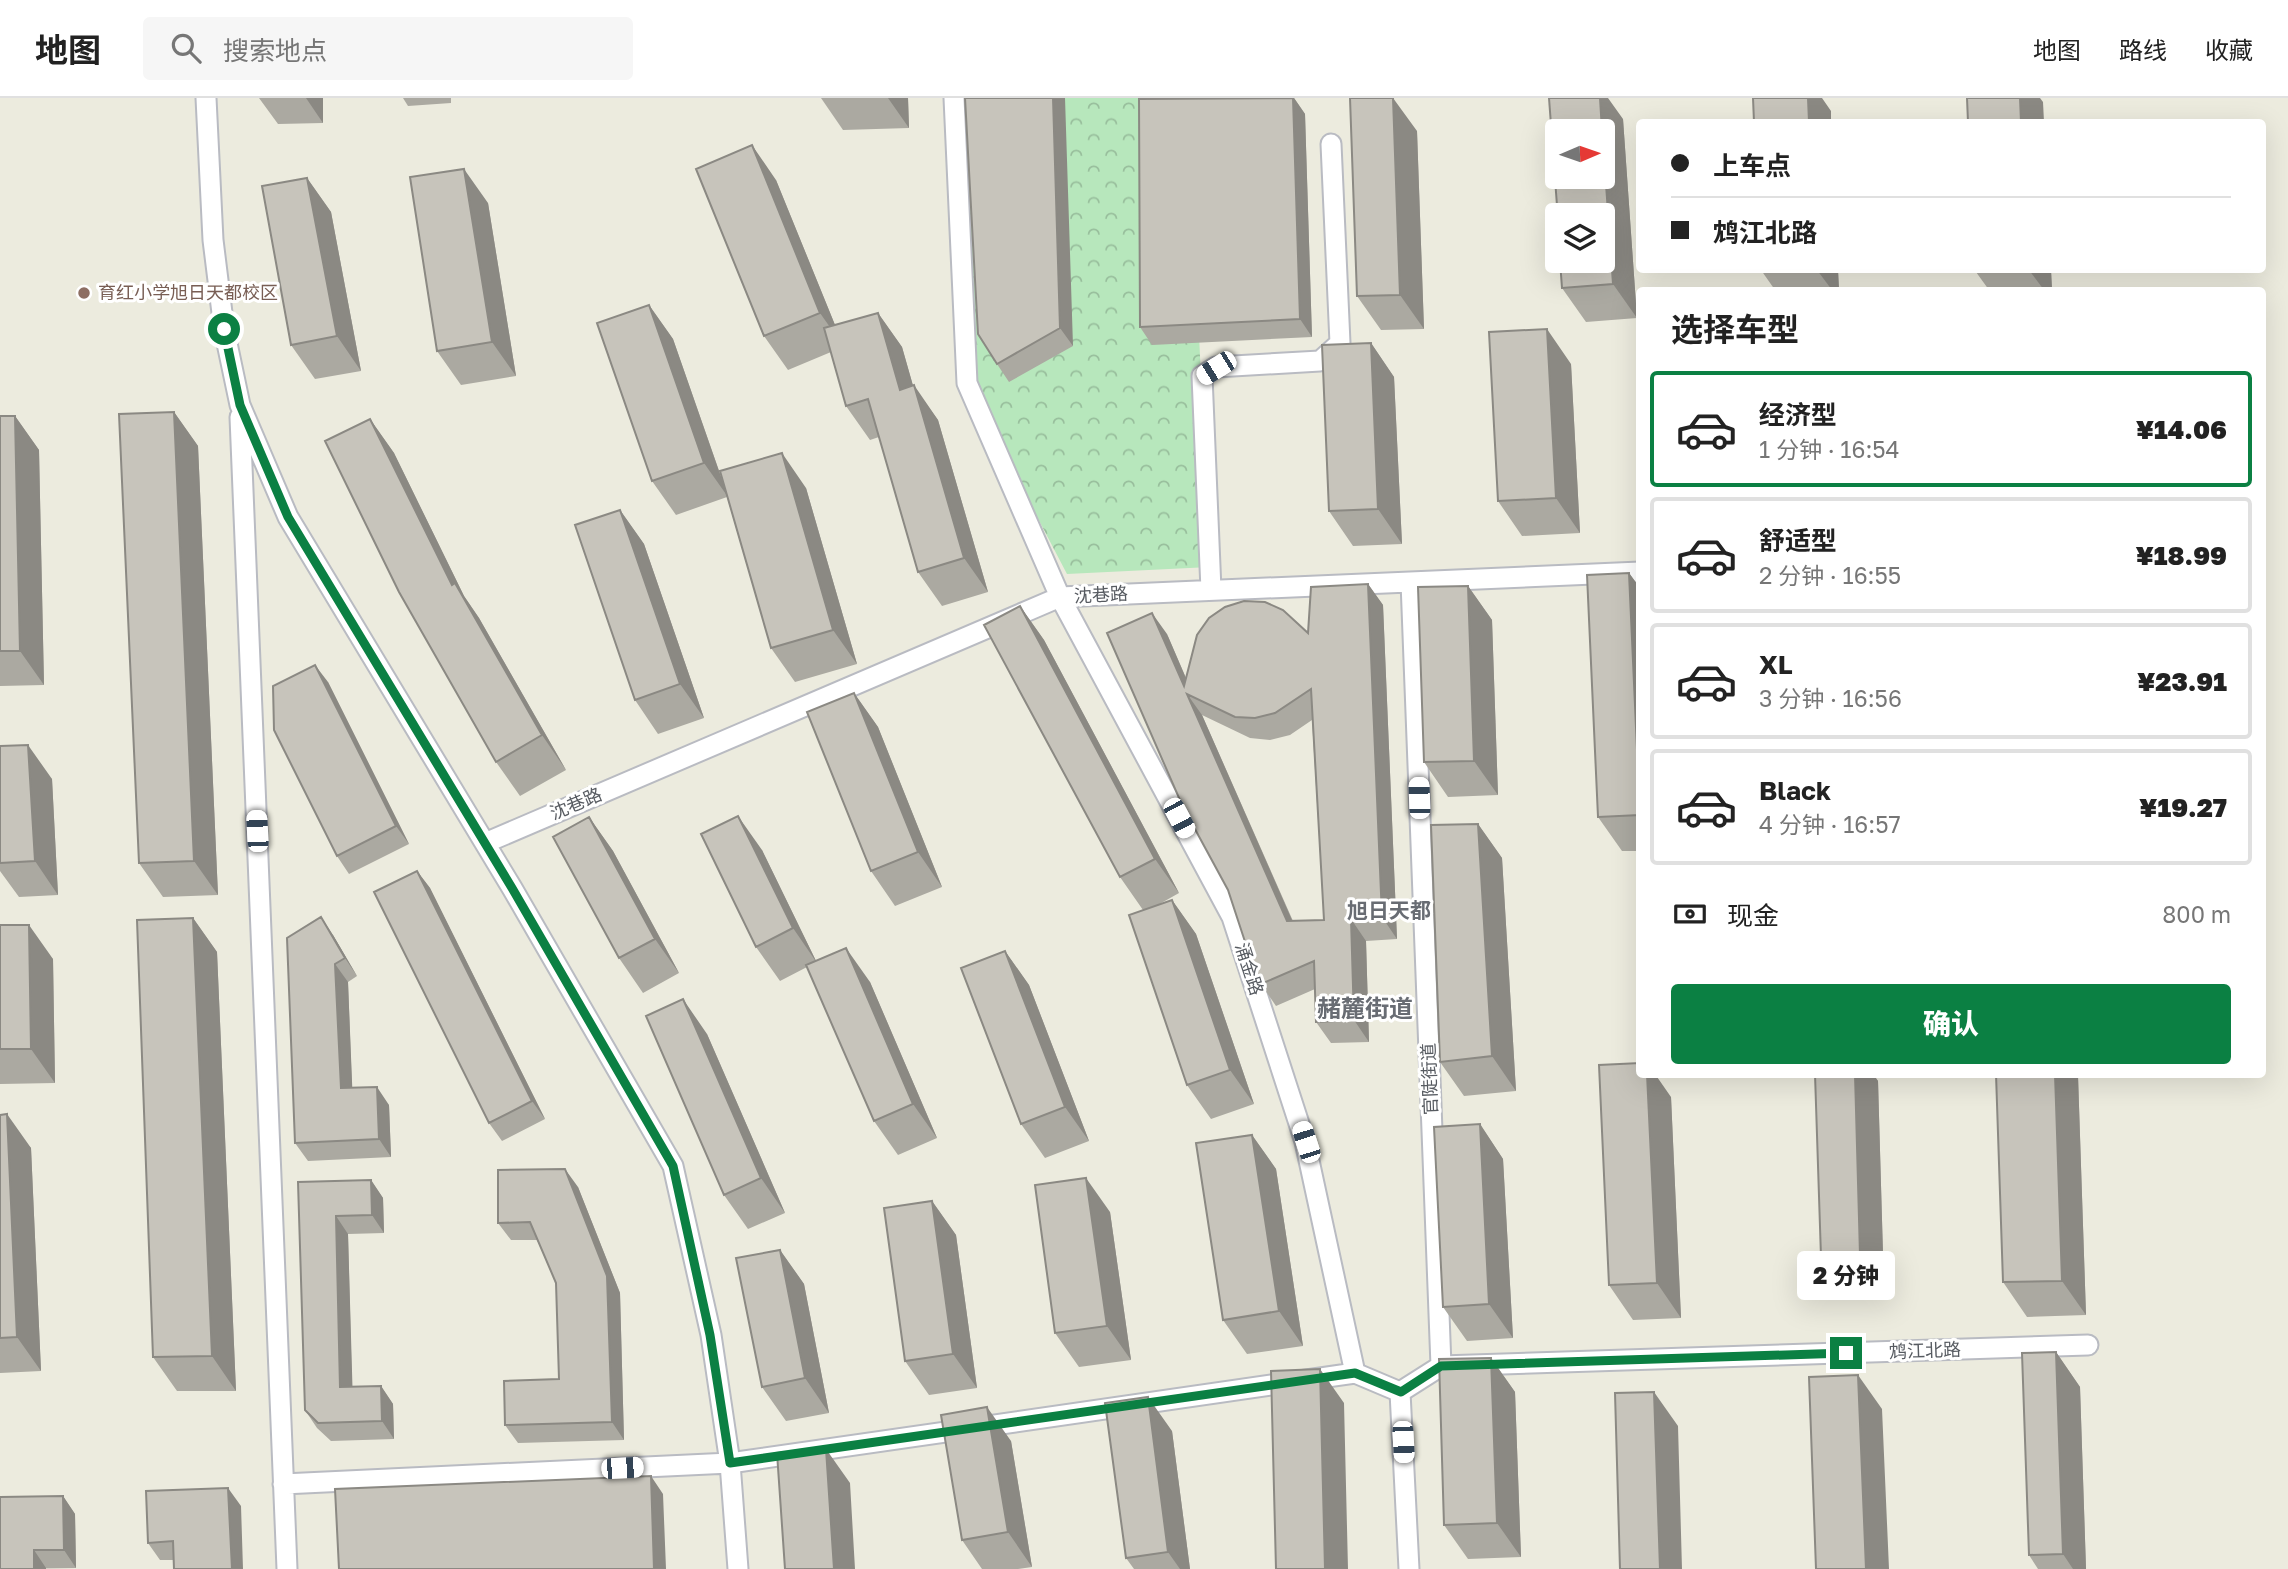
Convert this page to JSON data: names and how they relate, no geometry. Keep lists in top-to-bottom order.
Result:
{
  "streets": {
    "street": [
      "沈巷路",
      "涌金路",
      "官陡街道",
      "鸩江北路"
    ]
  },
  "crossings": [
    ["沈巷路", "涌金路"],
    ["沈巷路", "官陡街道"],
    ["官陡街道", "鸩江北路"]
  ],
  "districts": ["旭日天都", "赭麓街道"],
  "places": ["育红小学旭日天都校区"],
  "north": "right",
  "page": {
    "header": "地图",
    "search": "搜索地点",
    "nav": ["地图", "路线", "收藏"],
    "banner": ["上车点", "鸩江北路"],
    "heading": "选择车型",
    "list": [
      {
        "name": "经济型",
        "note": "1 分钟 · 16:54",
        "value": "¥14.06"
      },
      {
        "name": "舒适型",
        "note": "2 分钟 · 16:55",
        "value": "¥18.99"
      },
      {
        "name": "XL",
        "note": "3 分钟 · 16:56",
        "value": "¥23.91"
      },
      {
        "name": "Black",
        "note": "4 分钟 · 16:57",
        "value": "¥19.27"
      }
    ],
    "pay": ["现金", "800 m"],
    "buttons": "确认",
    "bubble": "2 分钟"
  }
}
